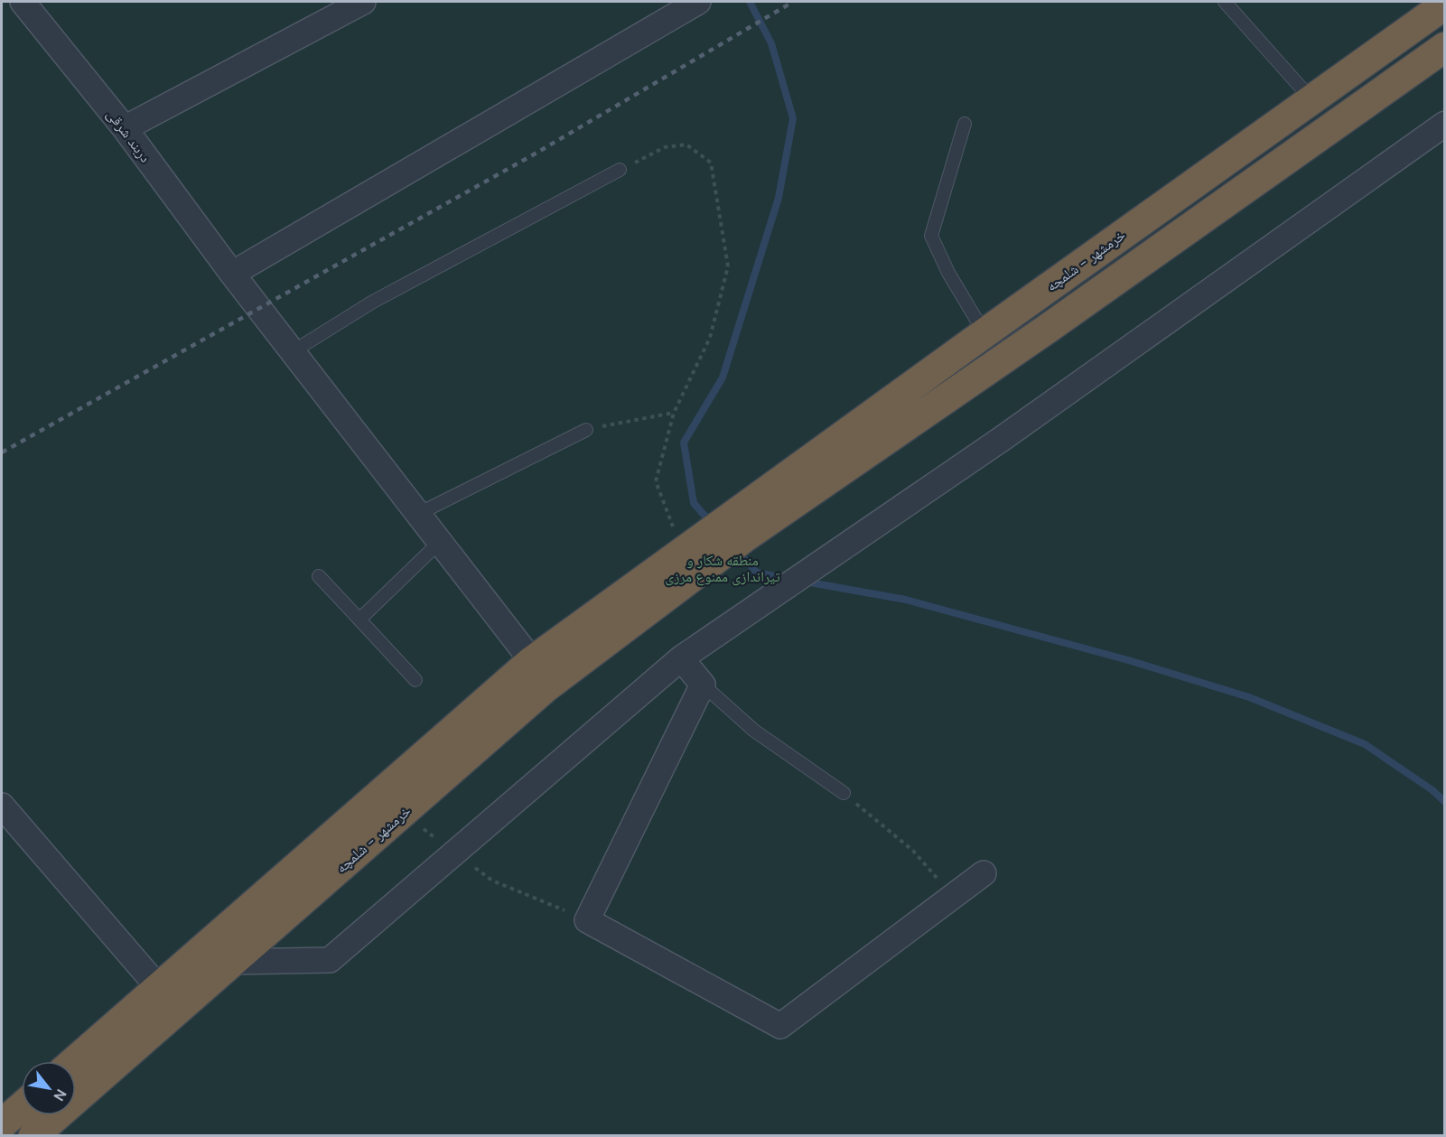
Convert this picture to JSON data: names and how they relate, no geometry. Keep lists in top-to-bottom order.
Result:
{
  "streets": {
    "highway": ["خرمشهر - شلمچه"],
    "street": ["دربند شرقی"]
  },
  "crossings": [
    ["دربند شرقی", "خرمشهر - شلمچه"]
  ],
  "parks": ["منطقه شکار و تیراندازی ممنوع مرزی"],
  "north": "bottom right"
}
